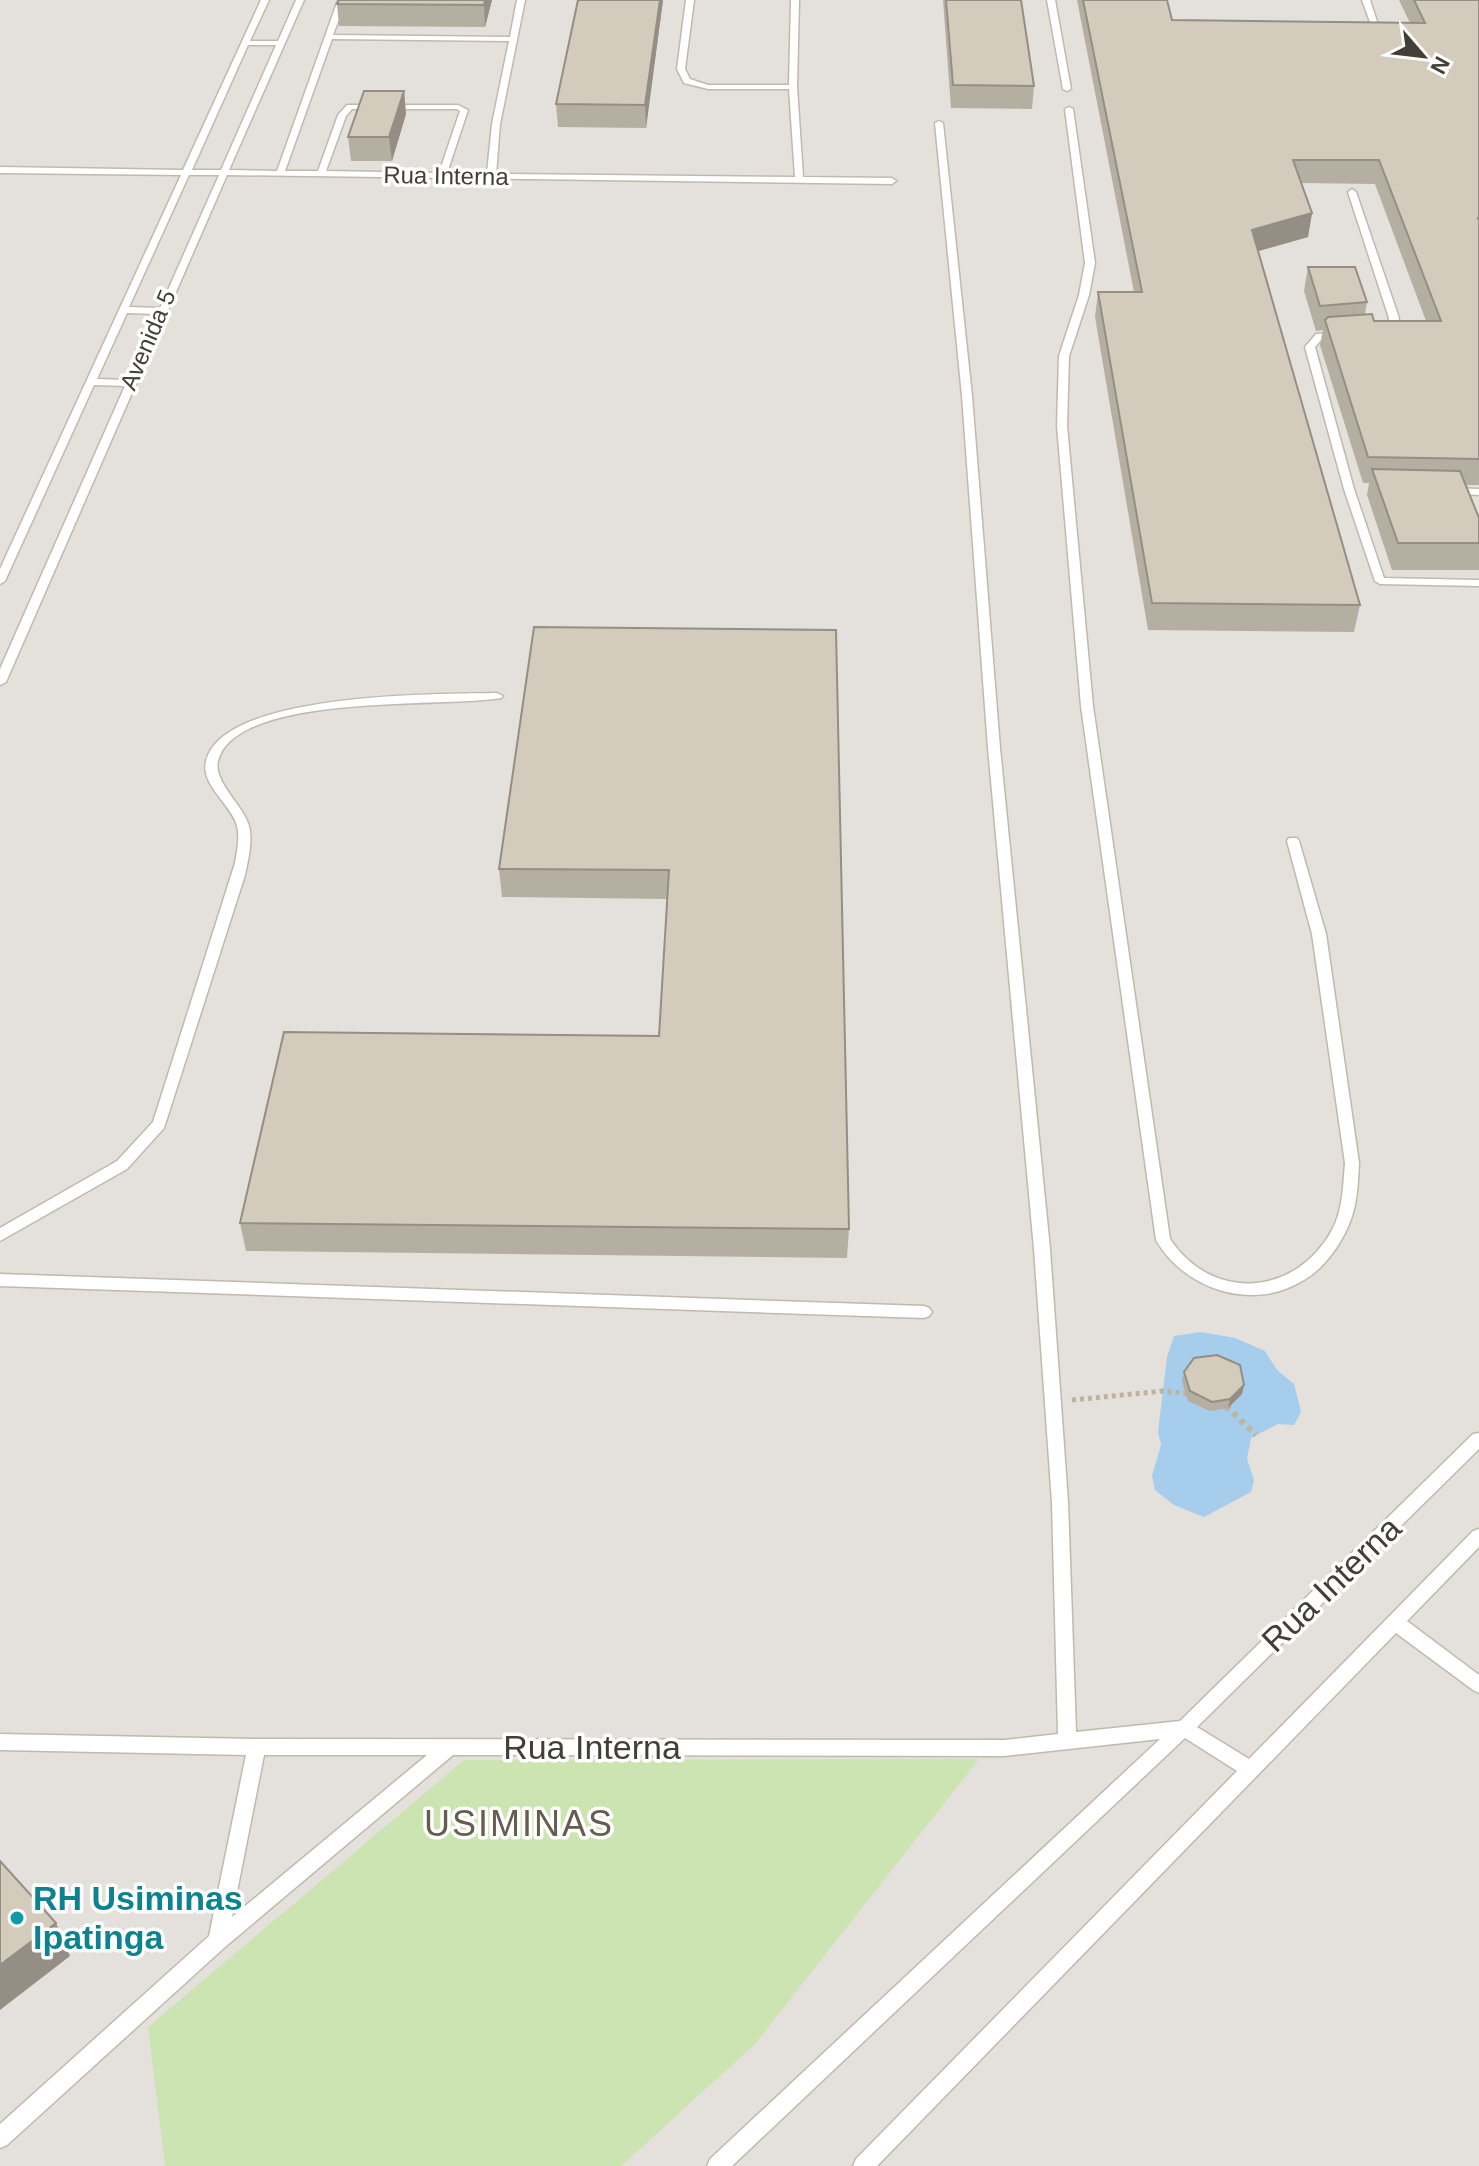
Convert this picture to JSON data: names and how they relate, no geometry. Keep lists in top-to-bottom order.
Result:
{
  "streets": {
    "lane": ["Rua Interna", "Avenida 5"]
  },
  "crossings": [
    ["Rua Interna", "Avenida 5"]
  ],
  "districts": ["USIMINAS"],
  "places": ["RH Usiminas Ipatinga"],
  "north": "bottom right"
}
